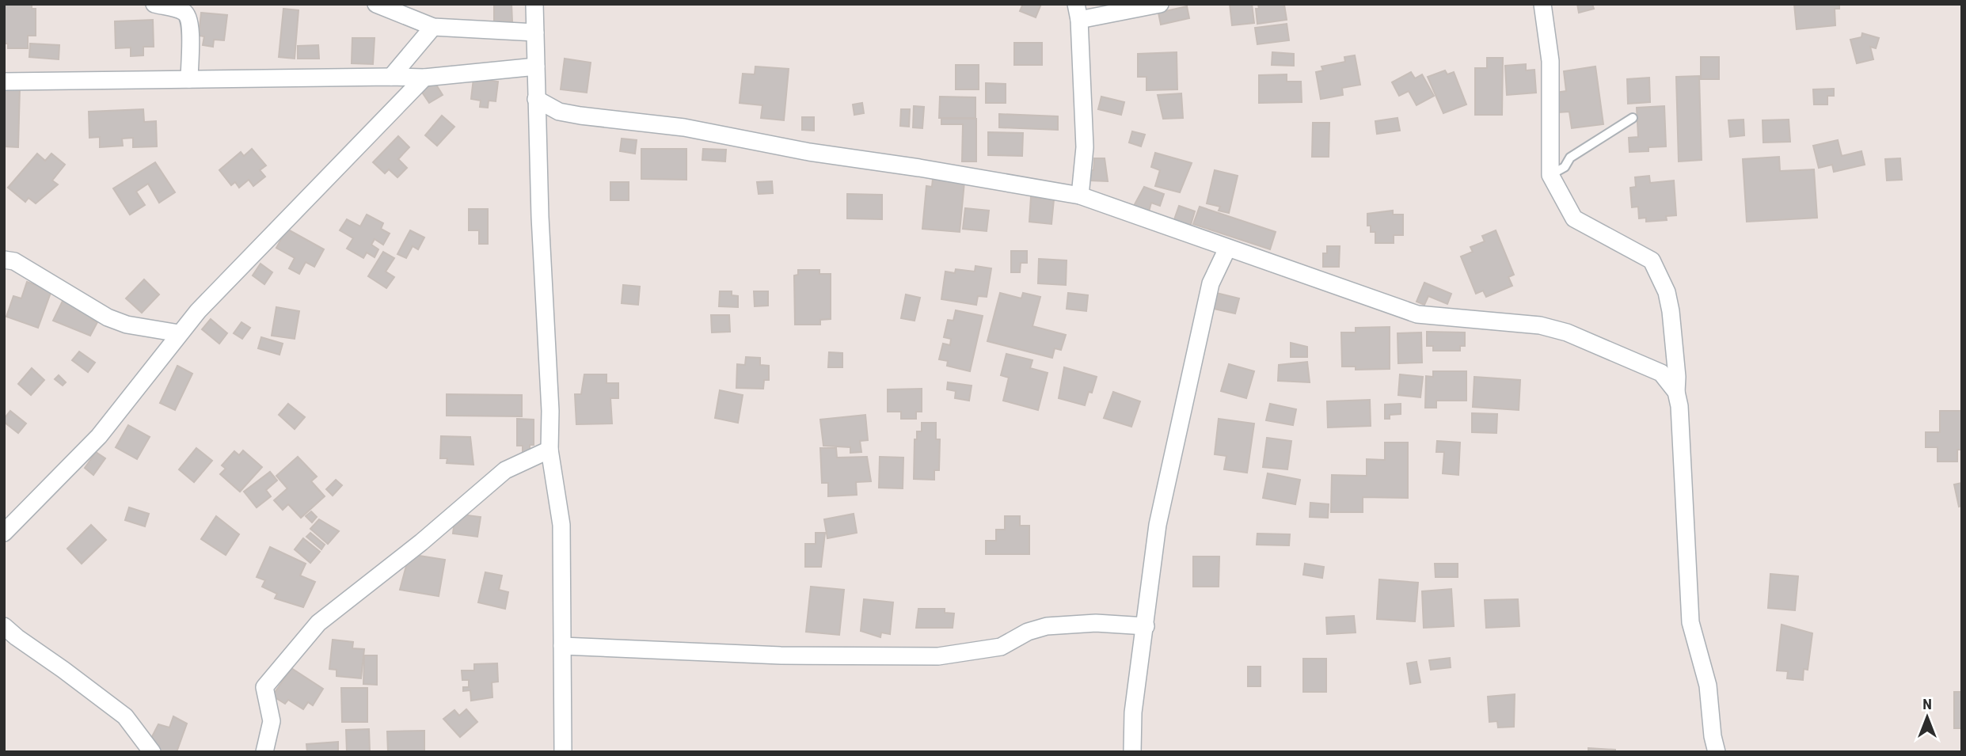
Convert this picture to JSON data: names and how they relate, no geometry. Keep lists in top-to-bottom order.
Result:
{
  "north": "top"
}
